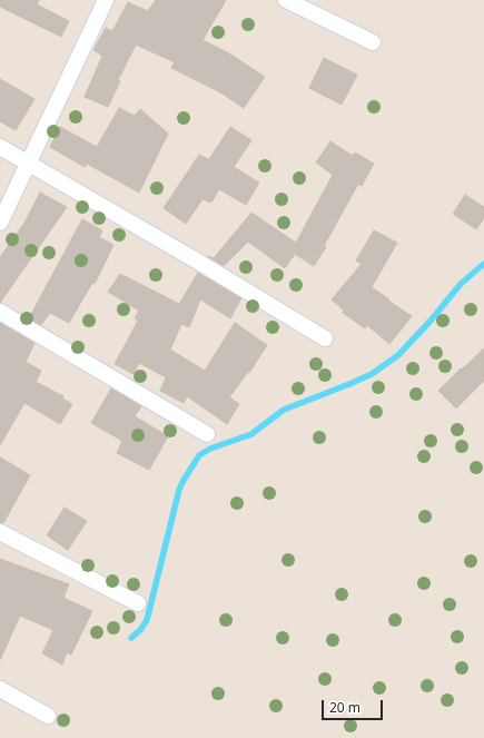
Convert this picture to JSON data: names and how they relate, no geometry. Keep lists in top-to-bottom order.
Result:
{
  "scale_bar": "20 m"
}
